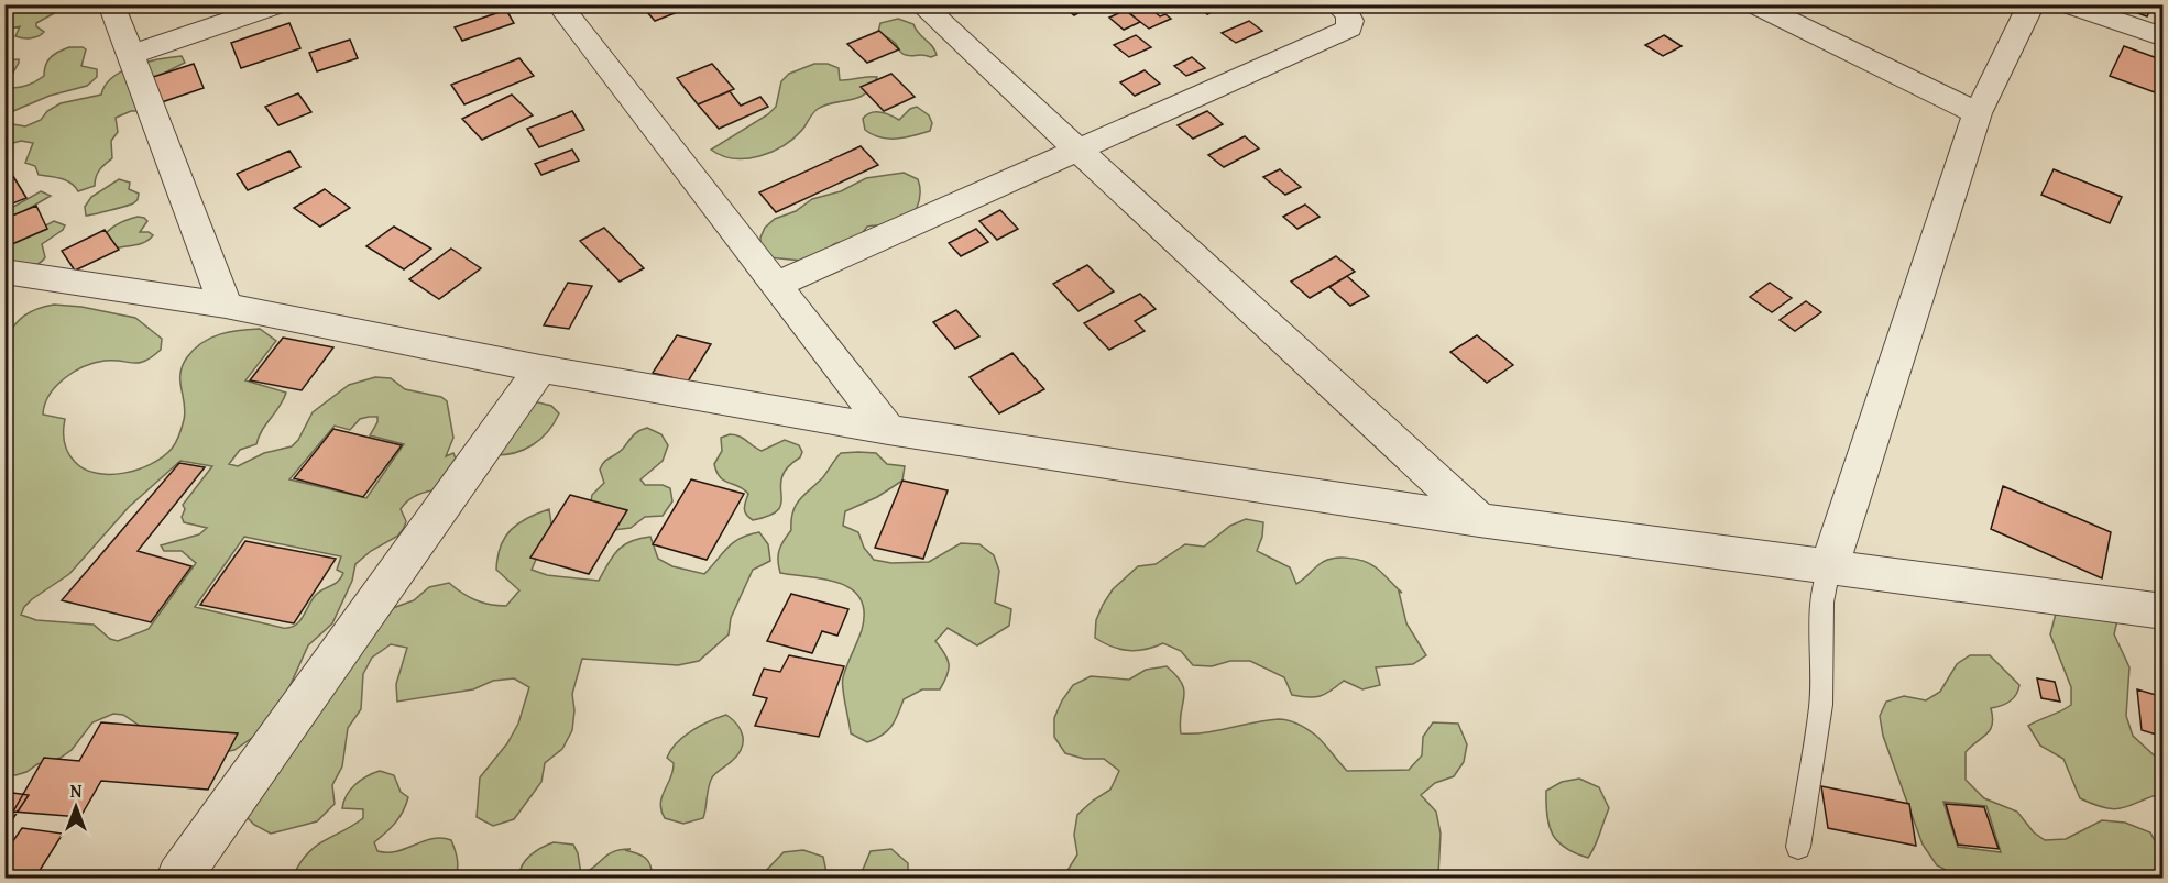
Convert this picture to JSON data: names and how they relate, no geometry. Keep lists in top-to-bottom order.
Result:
{
  "north": "top"
}
